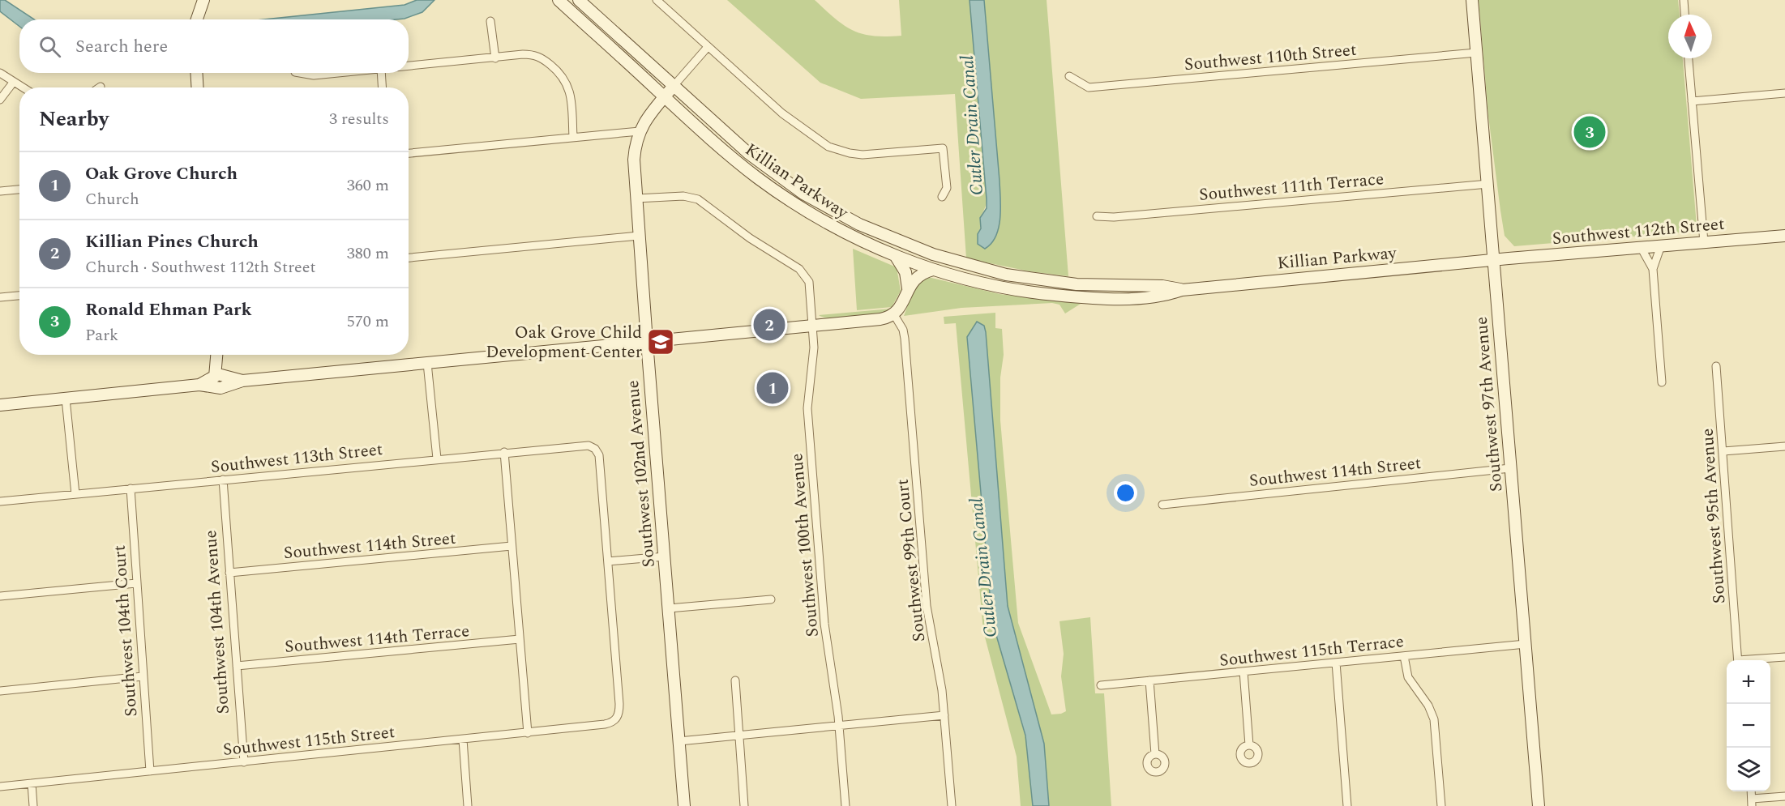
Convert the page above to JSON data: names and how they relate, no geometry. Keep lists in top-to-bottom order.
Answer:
{
  "streets": {
    "street": [
      "Southwest 110th Street",
      "Killian Parkway",
      "Southwest 111th Terrace",
      "Southwest 112th Street",
      "Southwest 97th Avenue",
      "Southwest 113th Street",
      "Southwest 114th Street",
      "Southwest 102nd Avenue",
      "Southwest 95th Avenue",
      "Southwest 100th Avenue",
      "Southwest 99th Court",
      "Southwest 104th Avenue",
      "Southwest 104th Court",
      "Southwest 114th Terrace",
      "Southwest 115th Terrace",
      "Southwest 115th Street"
    ]
  },
  "crossings": [
    ["Southwest 110th Street", "Southwest 97th Avenue"],
    ["Killian Parkway", "Southwest 112th Street"],
    ["Killian Parkway", "Southwest 97th Avenue"],
    ["Killian Parkway", "Southwest 102nd Avenue"],
    ["Southwest 111th Terrace", "Southwest 97th Avenue"],
    ["Southwest 112th Street", "Southwest 97th Avenue"],
    ["Southwest 97th Avenue", "Southwest 114th Street"],
    ["Southwest 97th Avenue", "Southwest 115th Terrace"],
    ["Southwest 113th Street", "Southwest 104th Avenue"],
    ["Southwest 113th Street", "Southwest 104th Court"],
    ["Southwest 113th Street", "Southwest 115th Street"],
    ["Southwest 114th Street", "Southwest 104th Avenue"],
    ["Southwest 102nd Avenue", "Southwest 100th Avenue"],
    ["Southwest 104th Avenue", "Southwest 114th Terrace"],
    ["Southwest 104th Avenue", "Southwest 115th Street"],
    ["Southwest 104th Court", "Southwest 115th Street"]
  ],
  "water": ["Cutler Drain Canal"],
  "places": {
    "school or university": ["Oak Grove Child Development Center"]
  },
  "north": "top",
  "page": {
    "search": "Search here",
    "heading": ["Nearby", "3 results"],
    "pins": ["3", "2", "1"],
    "list": [
      {
        "mark": "1",
        "name": "Oak Grove Church",
        "note": "Church",
        "value": "360 m"
      },
      {
        "mark": "2",
        "name": "Killian Pines Church",
        "note": "Church · Southwest 112th Street",
        "value": "380 m"
      },
      {
        "mark": "3",
        "name": "Ronald Ehman Park",
        "note": "Park",
        "value": "570 m"
      }
    ],
    "map_buttons": ["+", "−"]
  }
}
